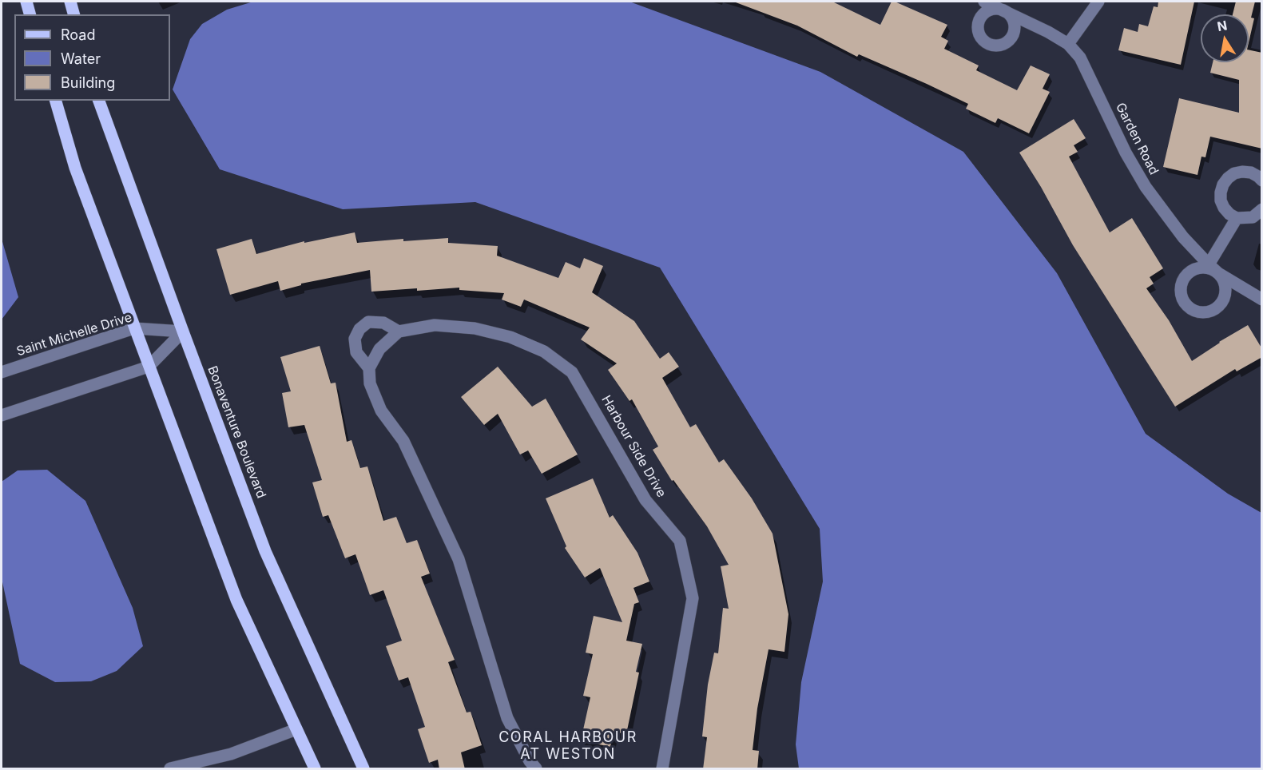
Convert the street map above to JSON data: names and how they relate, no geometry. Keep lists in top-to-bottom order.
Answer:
{
  "streets": {
    "main road": ["Bonaventure Boulevard"],
    "street": ["Garden Road", "Saint Michelle Drive", "Harbour Side Drive"]
  },
  "crossings": [
    ["Saint Michelle Drive", "Bonaventure Boulevard"]
  ],
  "districts": ["CORAL HARBOUR AT WESTON"],
  "legend": ["Road", "Water", "Building"],
  "north": "top"
}
